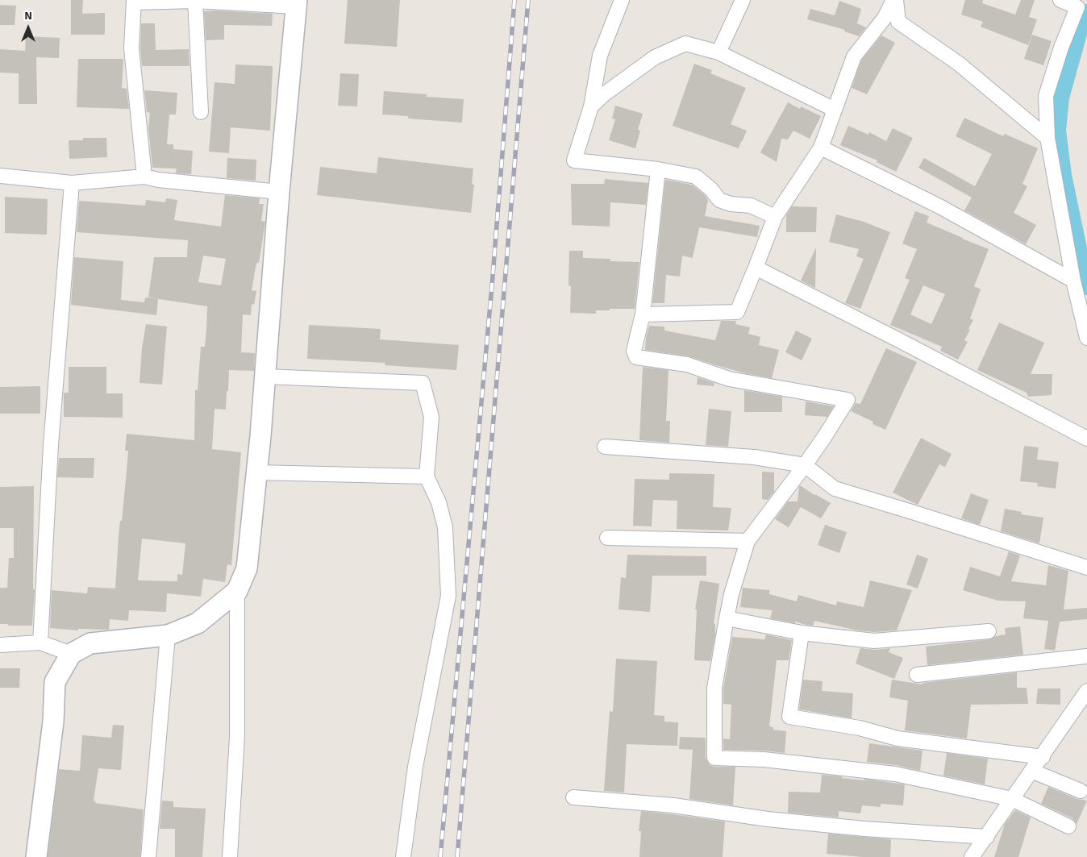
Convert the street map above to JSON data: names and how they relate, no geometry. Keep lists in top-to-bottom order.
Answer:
{
  "north": "top"
}
